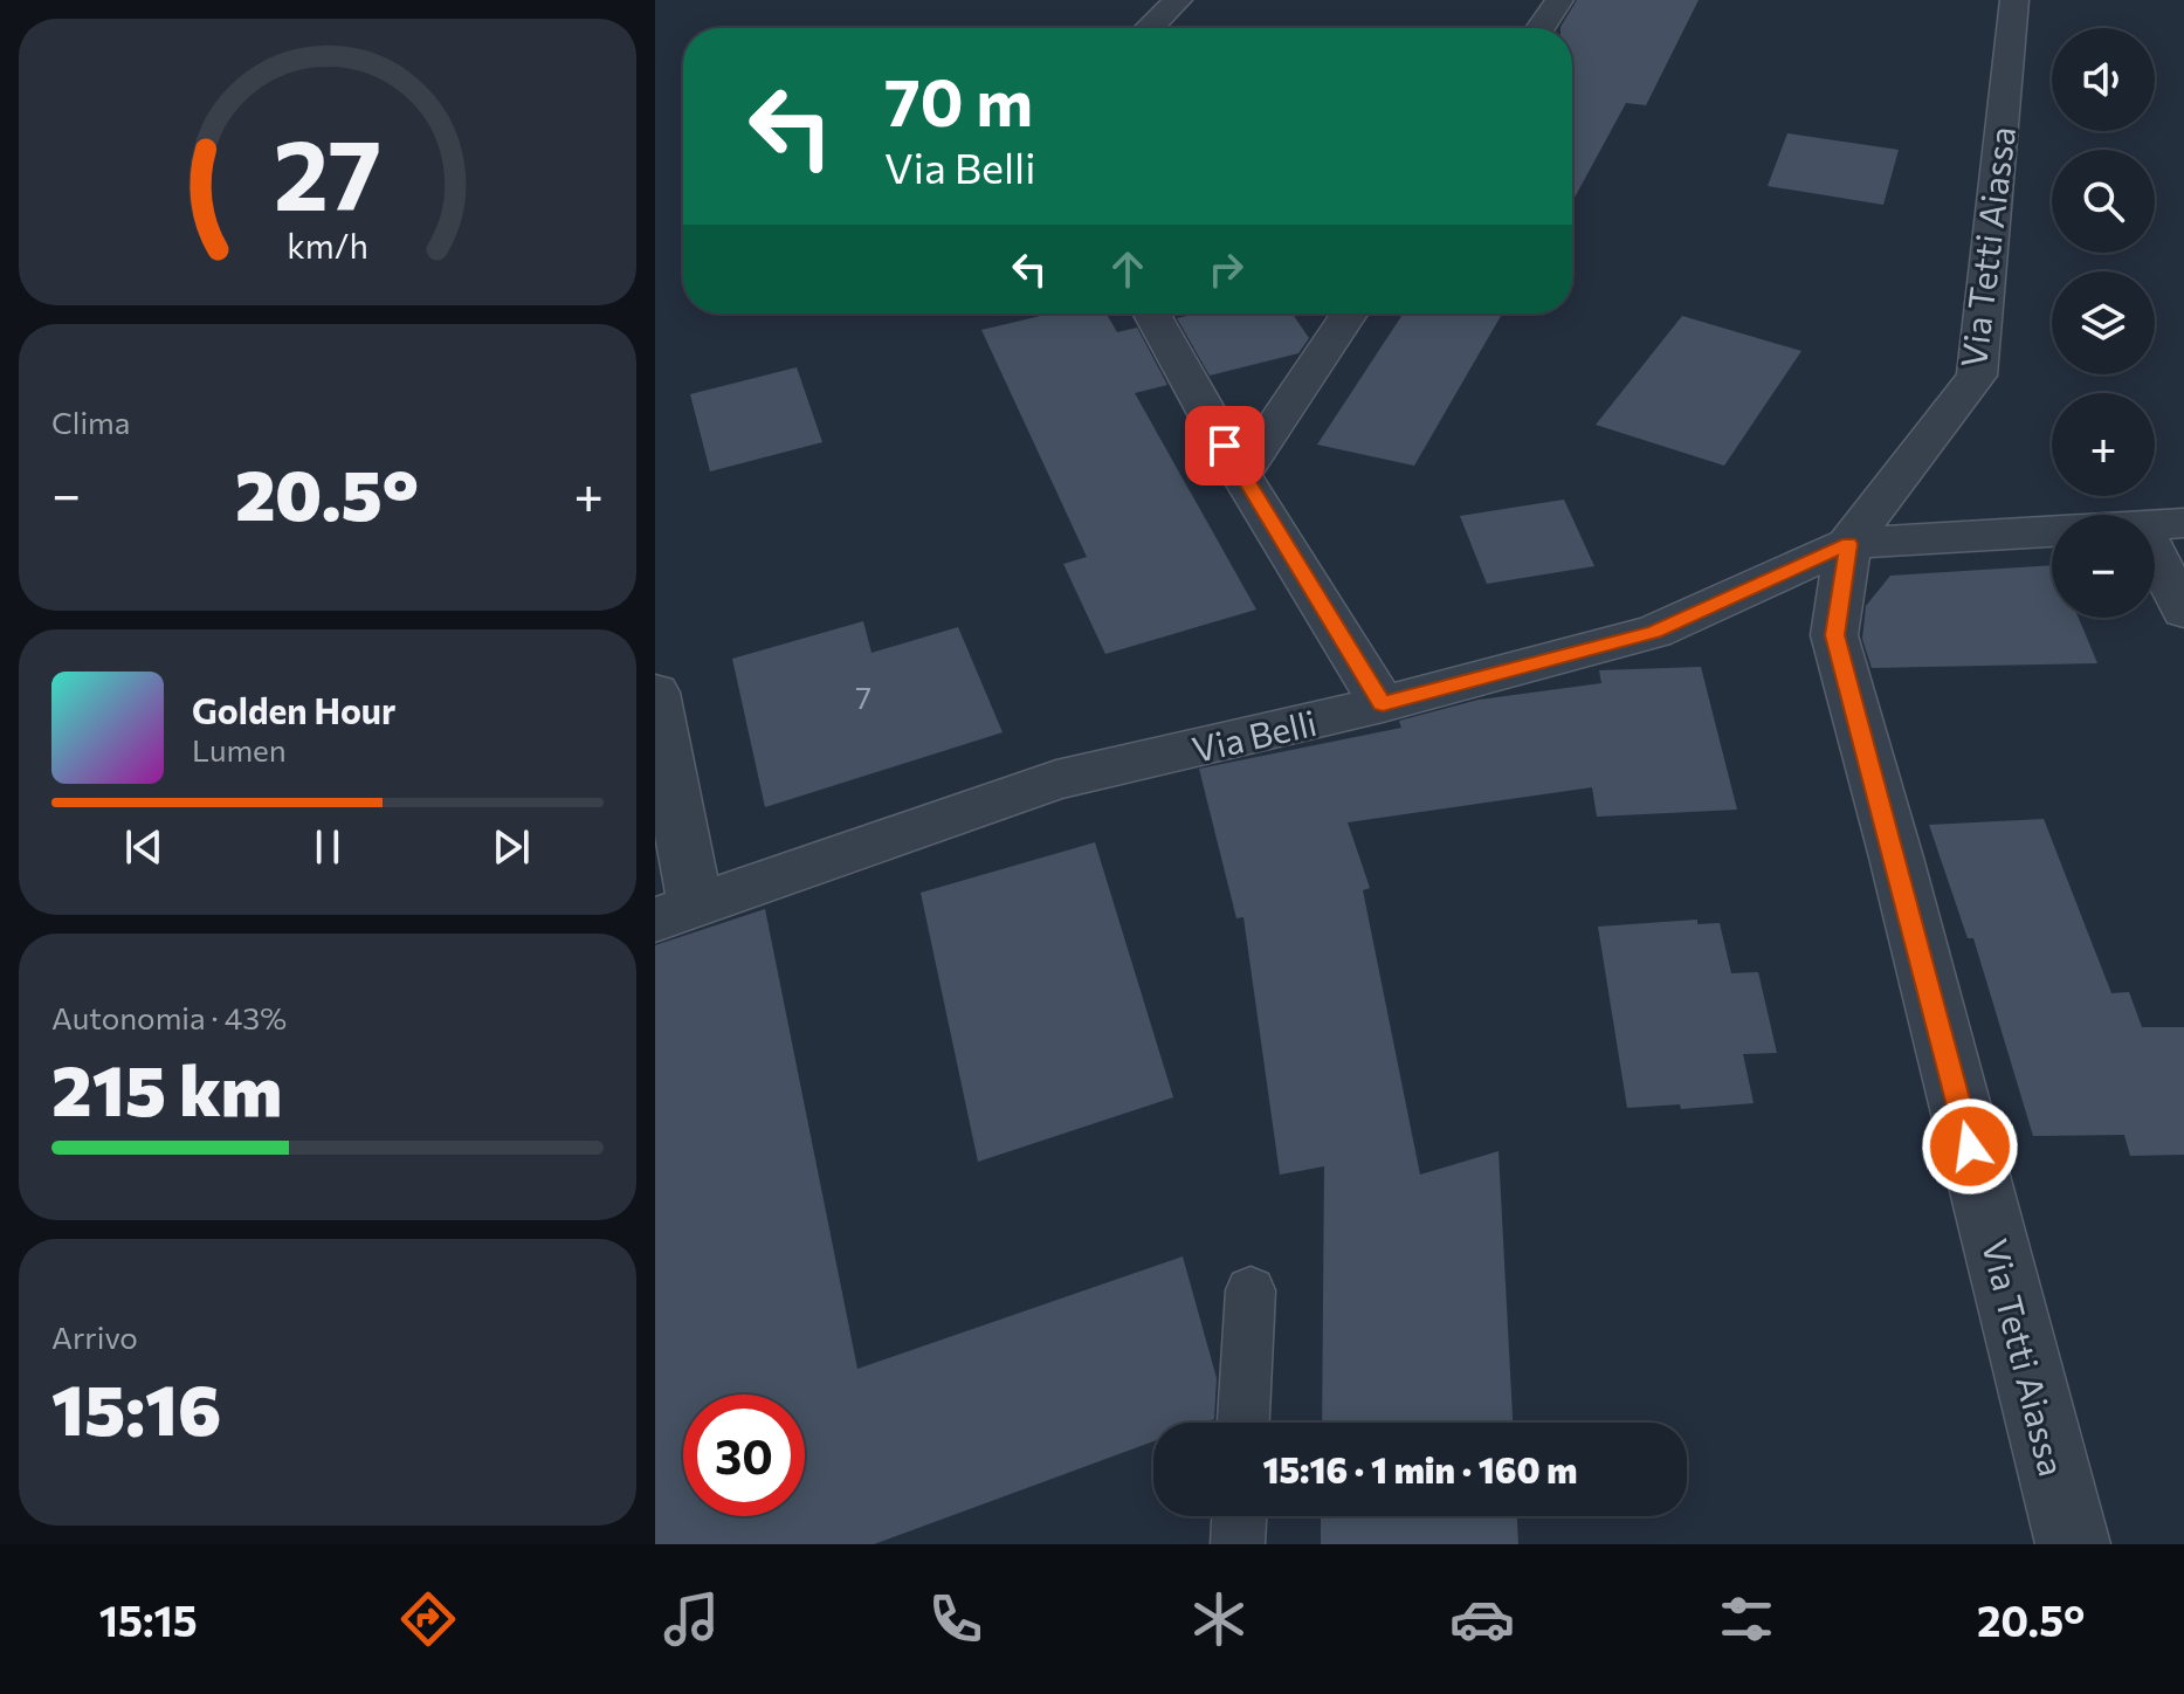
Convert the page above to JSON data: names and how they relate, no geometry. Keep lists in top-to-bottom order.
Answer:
{
  "streets": {
    "street": ["Via Tetti Aiassa", "Via Belli"]
  },
  "crossings": [
    ["Via Tetti Aiassa", "Via Belli"]
  ],
  "house_numbers": ["7"],
  "page": {
    "map_buttons": ["+", "−"],
    "turn": ["70 m", "Via Belli"],
    "tile": [
      "Clima",
      ["Autonomia · 43%", "215 km"],
      ["Arrivo", "15:16"]
    ],
    "heat": ["−", "20.5°", "+"],
    "song": ["Golden Hour", "Lumen"],
    "limit": "30",
    "trip": "15:16 · 1 min · 160 m",
    "tabs": ["15:15", "20.5°"],
    "gauge": ["27", "km/h"]
  }
}
